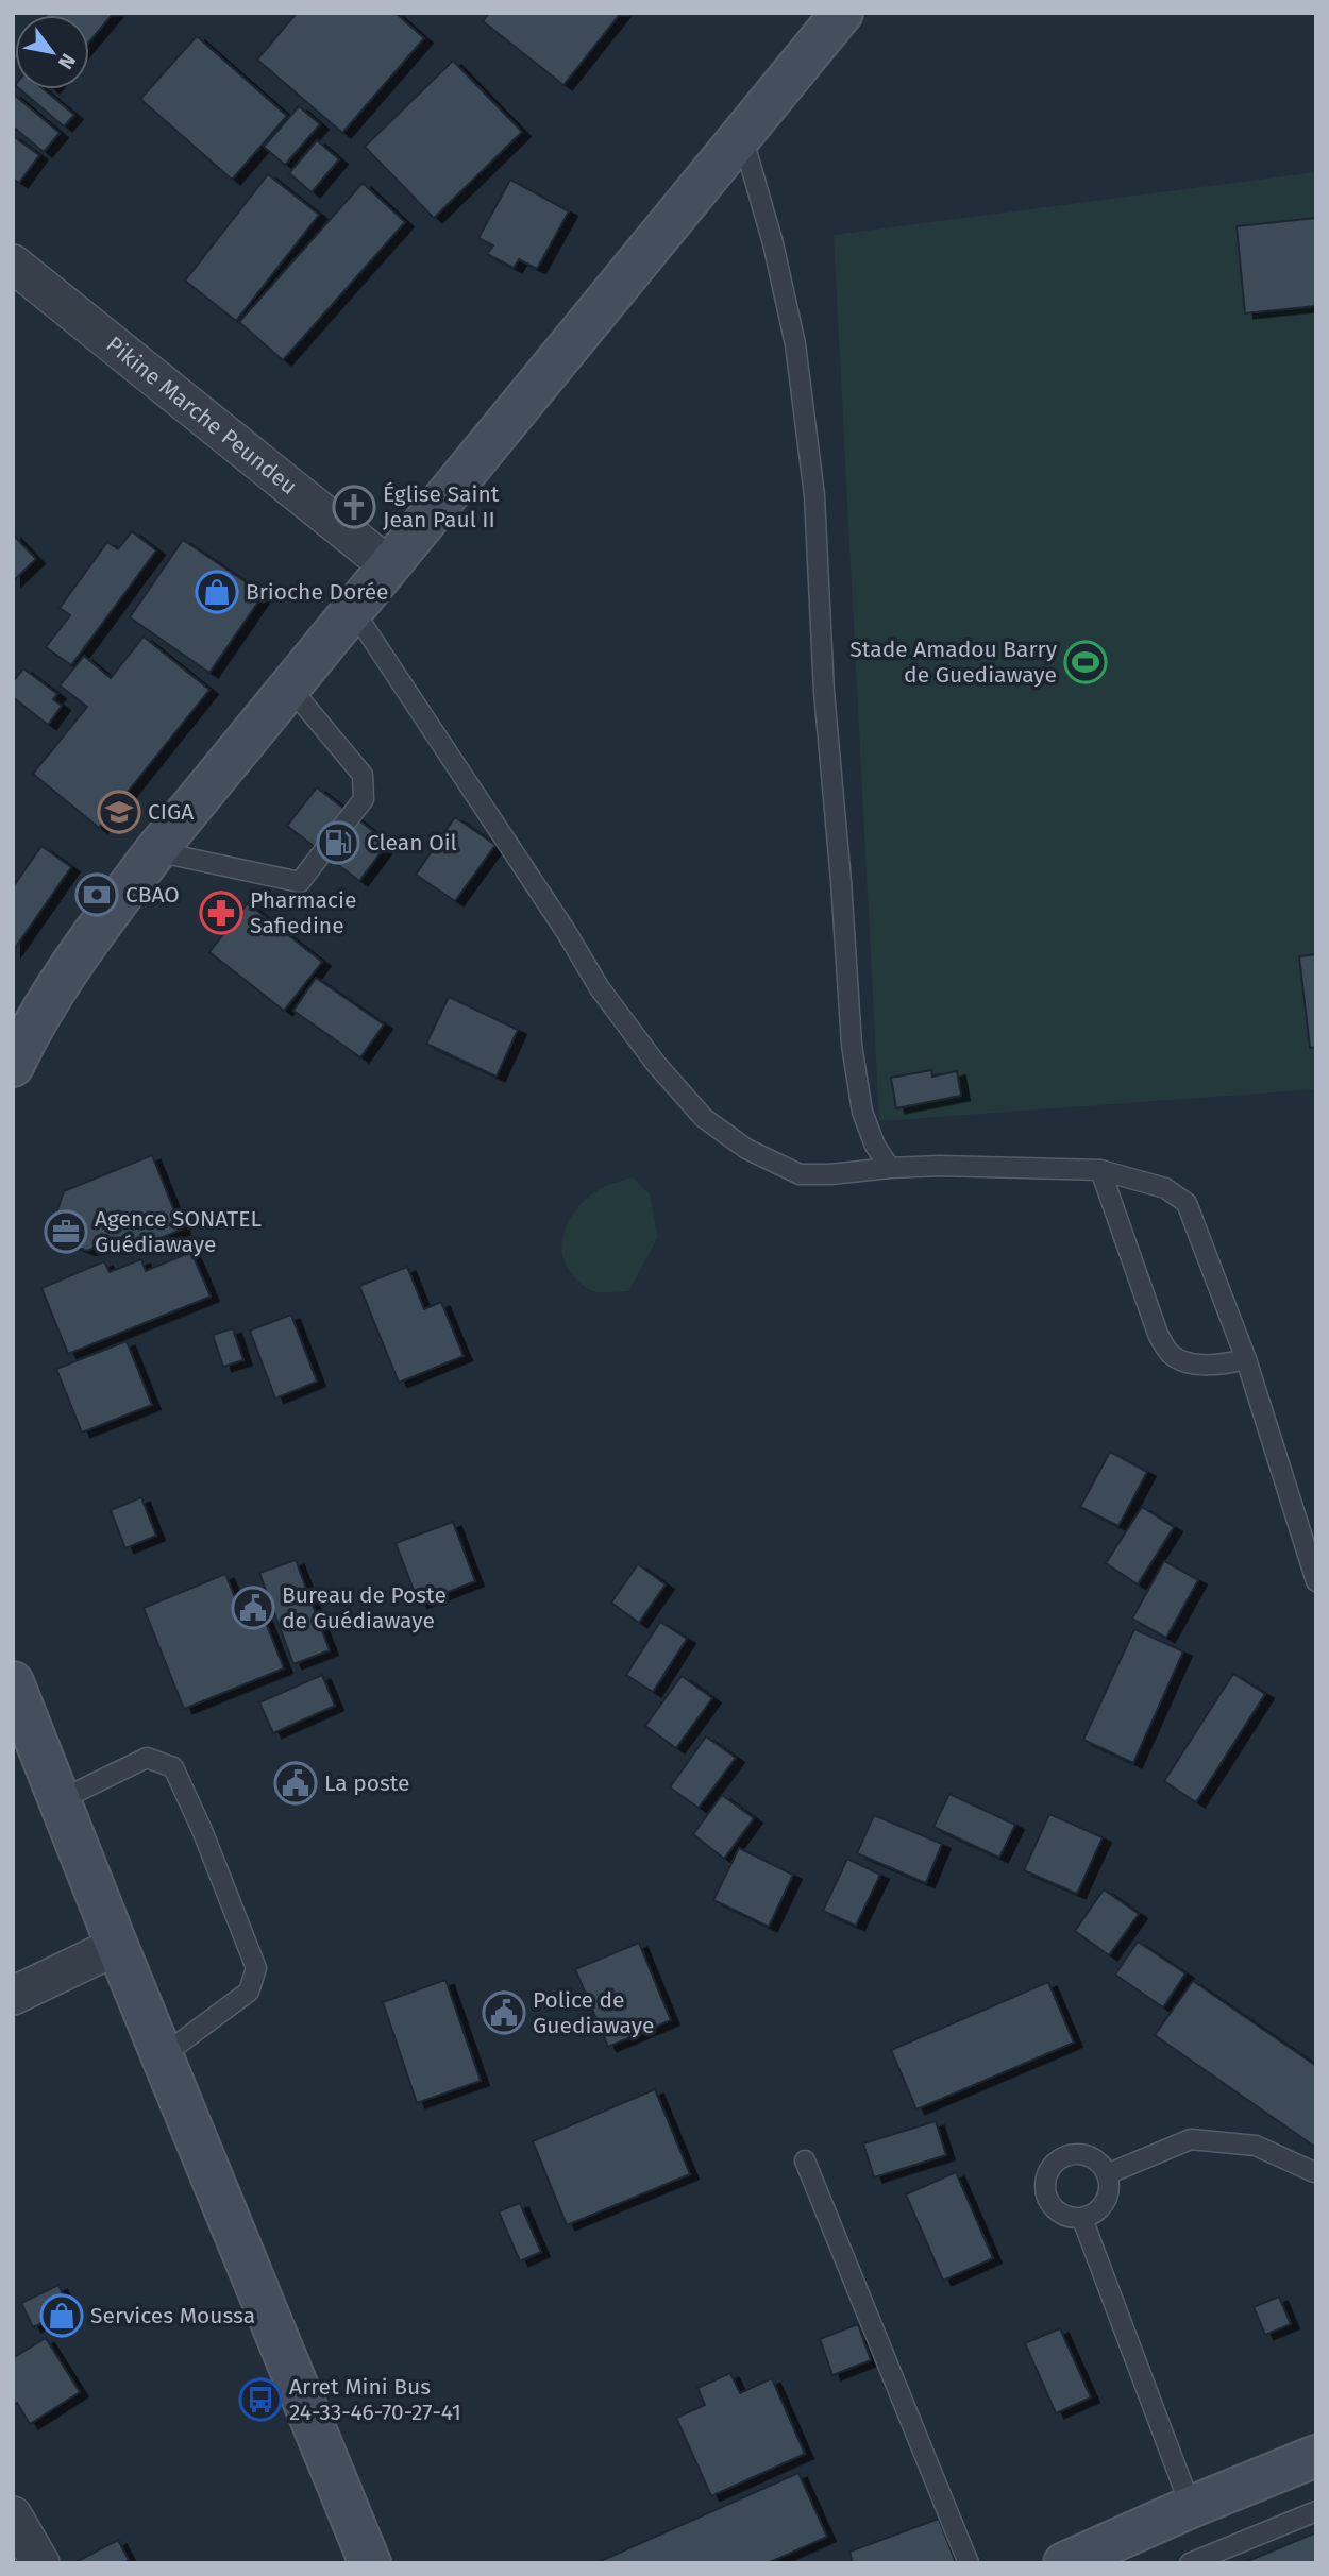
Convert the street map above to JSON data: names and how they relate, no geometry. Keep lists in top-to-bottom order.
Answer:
{
  "streets": {
    "street": ["Pikine Marche Peundeu"]
  },
  "places": {
    "church": ["Église Saint Jean Paul II"],
    "shop": ["Brioche Dorée", "Services Moussa"],
    "sports": ["Stade Amadou Barry de Guediawaye"],
    "school or university": ["CIGA"],
    "fuel station": ["Clean Oil"],
    "bank": ["CBAO"],
    "pharmacy": ["Pharmacie Safiedine"],
    "office": ["Agence SONATEL Guédiawaye"],
    "public building": ["Bureau de Poste de Guédiawaye", "La poste", "Police de Guediawaye"],
    "bus stop": ["Arret Mini Bus 24-33-46-70-27-41"]
  },
  "north": "bottom right"
}
